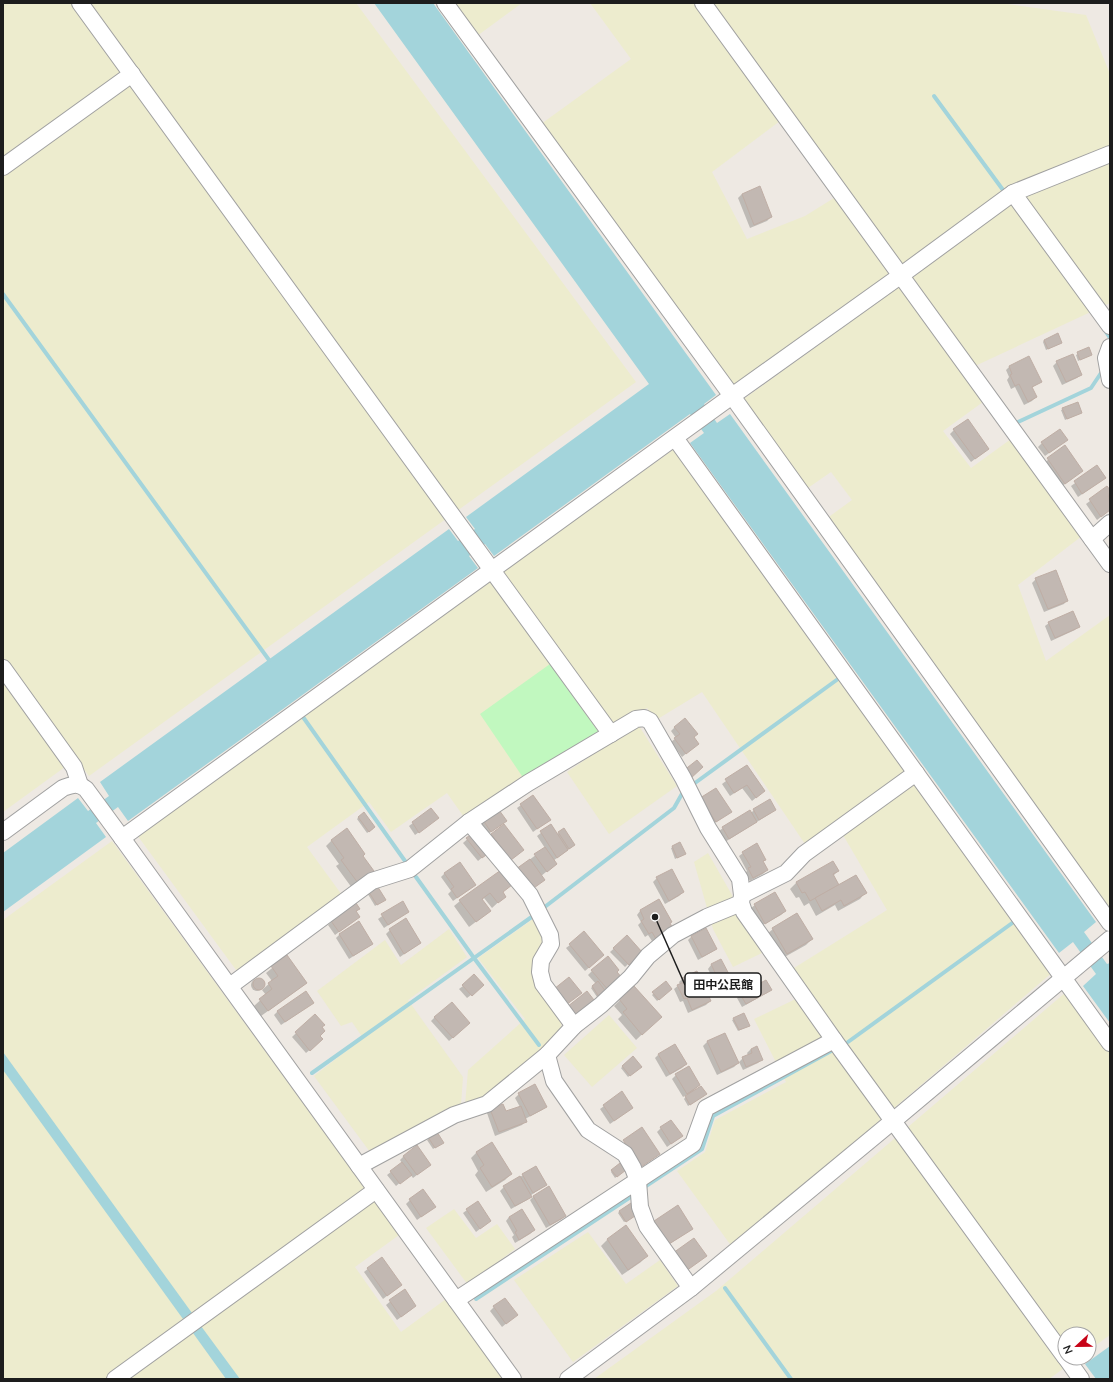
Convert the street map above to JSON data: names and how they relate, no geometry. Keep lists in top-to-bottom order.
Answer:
{
  "places": ["田中公民館"],
  "north": "left"
}
